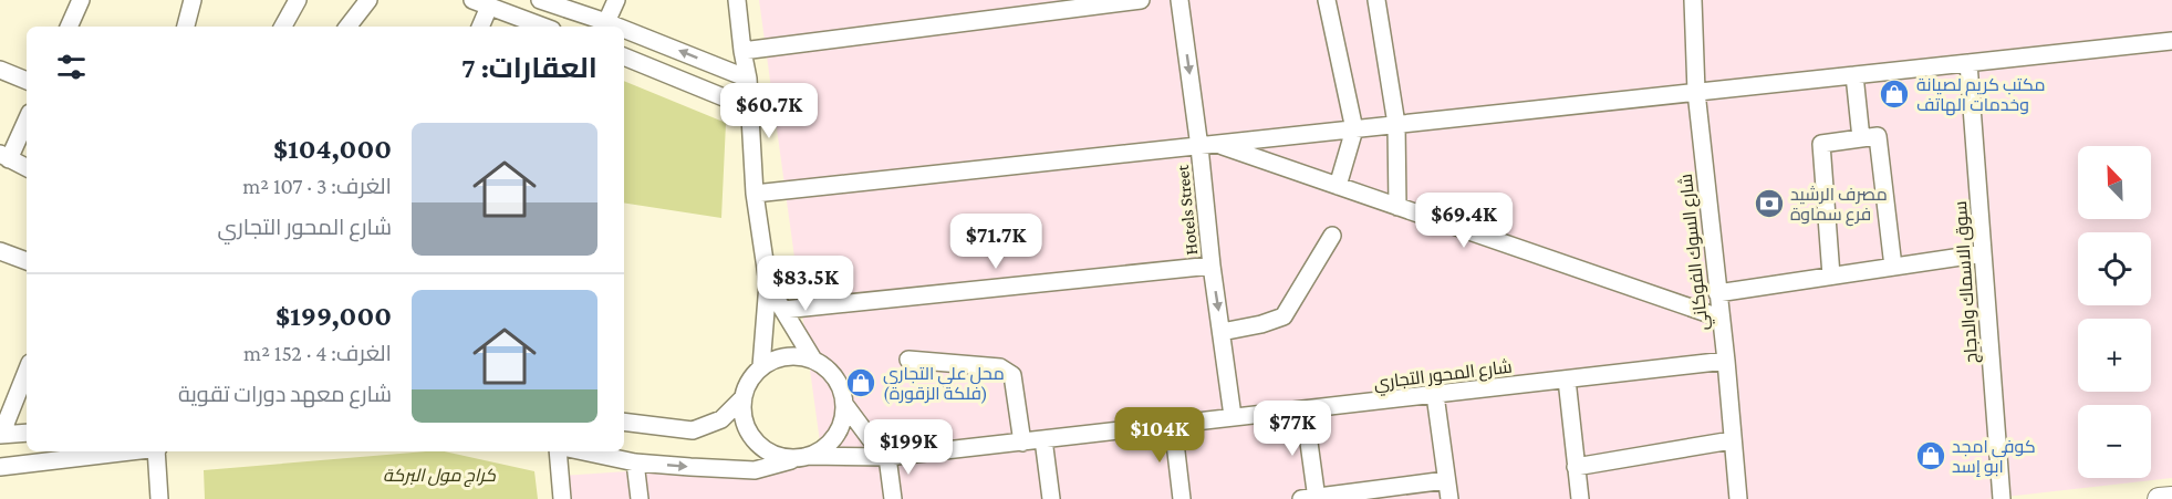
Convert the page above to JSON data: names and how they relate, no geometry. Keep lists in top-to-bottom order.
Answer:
{
  "streets": {
    "street": [
      "Hotels Street",
      "شارع السوك الفوكاني",
      "سوق الاسماك والدجاج",
      "شارع المحور التجاري"
    ]
  },
  "crossings": [
    ["Hotels Street", "شارع المحور التجاري"],
    ["شارع السوك الفوكاني", "شارع المحور التجاري"]
  ],
  "one_way": ["Hotels Street"],
  "parks": ["كراج مول البركة"],
  "places": {
    "shop": ["مكتب كريم لصيانة وخدمات الهاتف", "محل علي التجاري (فلكة الزقورة)", "كوفي امجد ابو إسد"],
    "bank": ["مصرف الرشيد فرع سماوة"]
  },
  "north": "top left",
  "page": {
    "heading": "العقارات: 7",
    "price": [
      "$60.7K",
      "$69.4K",
      "$71.7K",
      "$83.5K",
      "$77K",
      "$104K",
      "$199K"
    ],
    "list": [
      {
        "name": "$104,000",
        "note": "الغرف: 3 · 107 m² · شارع المحور التجاري"
      },
      {
        "name": "$199,000",
        "note": "الغرف: 4 · 152 m² · شارع معهد دورات تقوية"
      }
    ],
    "map_buttons": ["+", "−"]
  }
}
